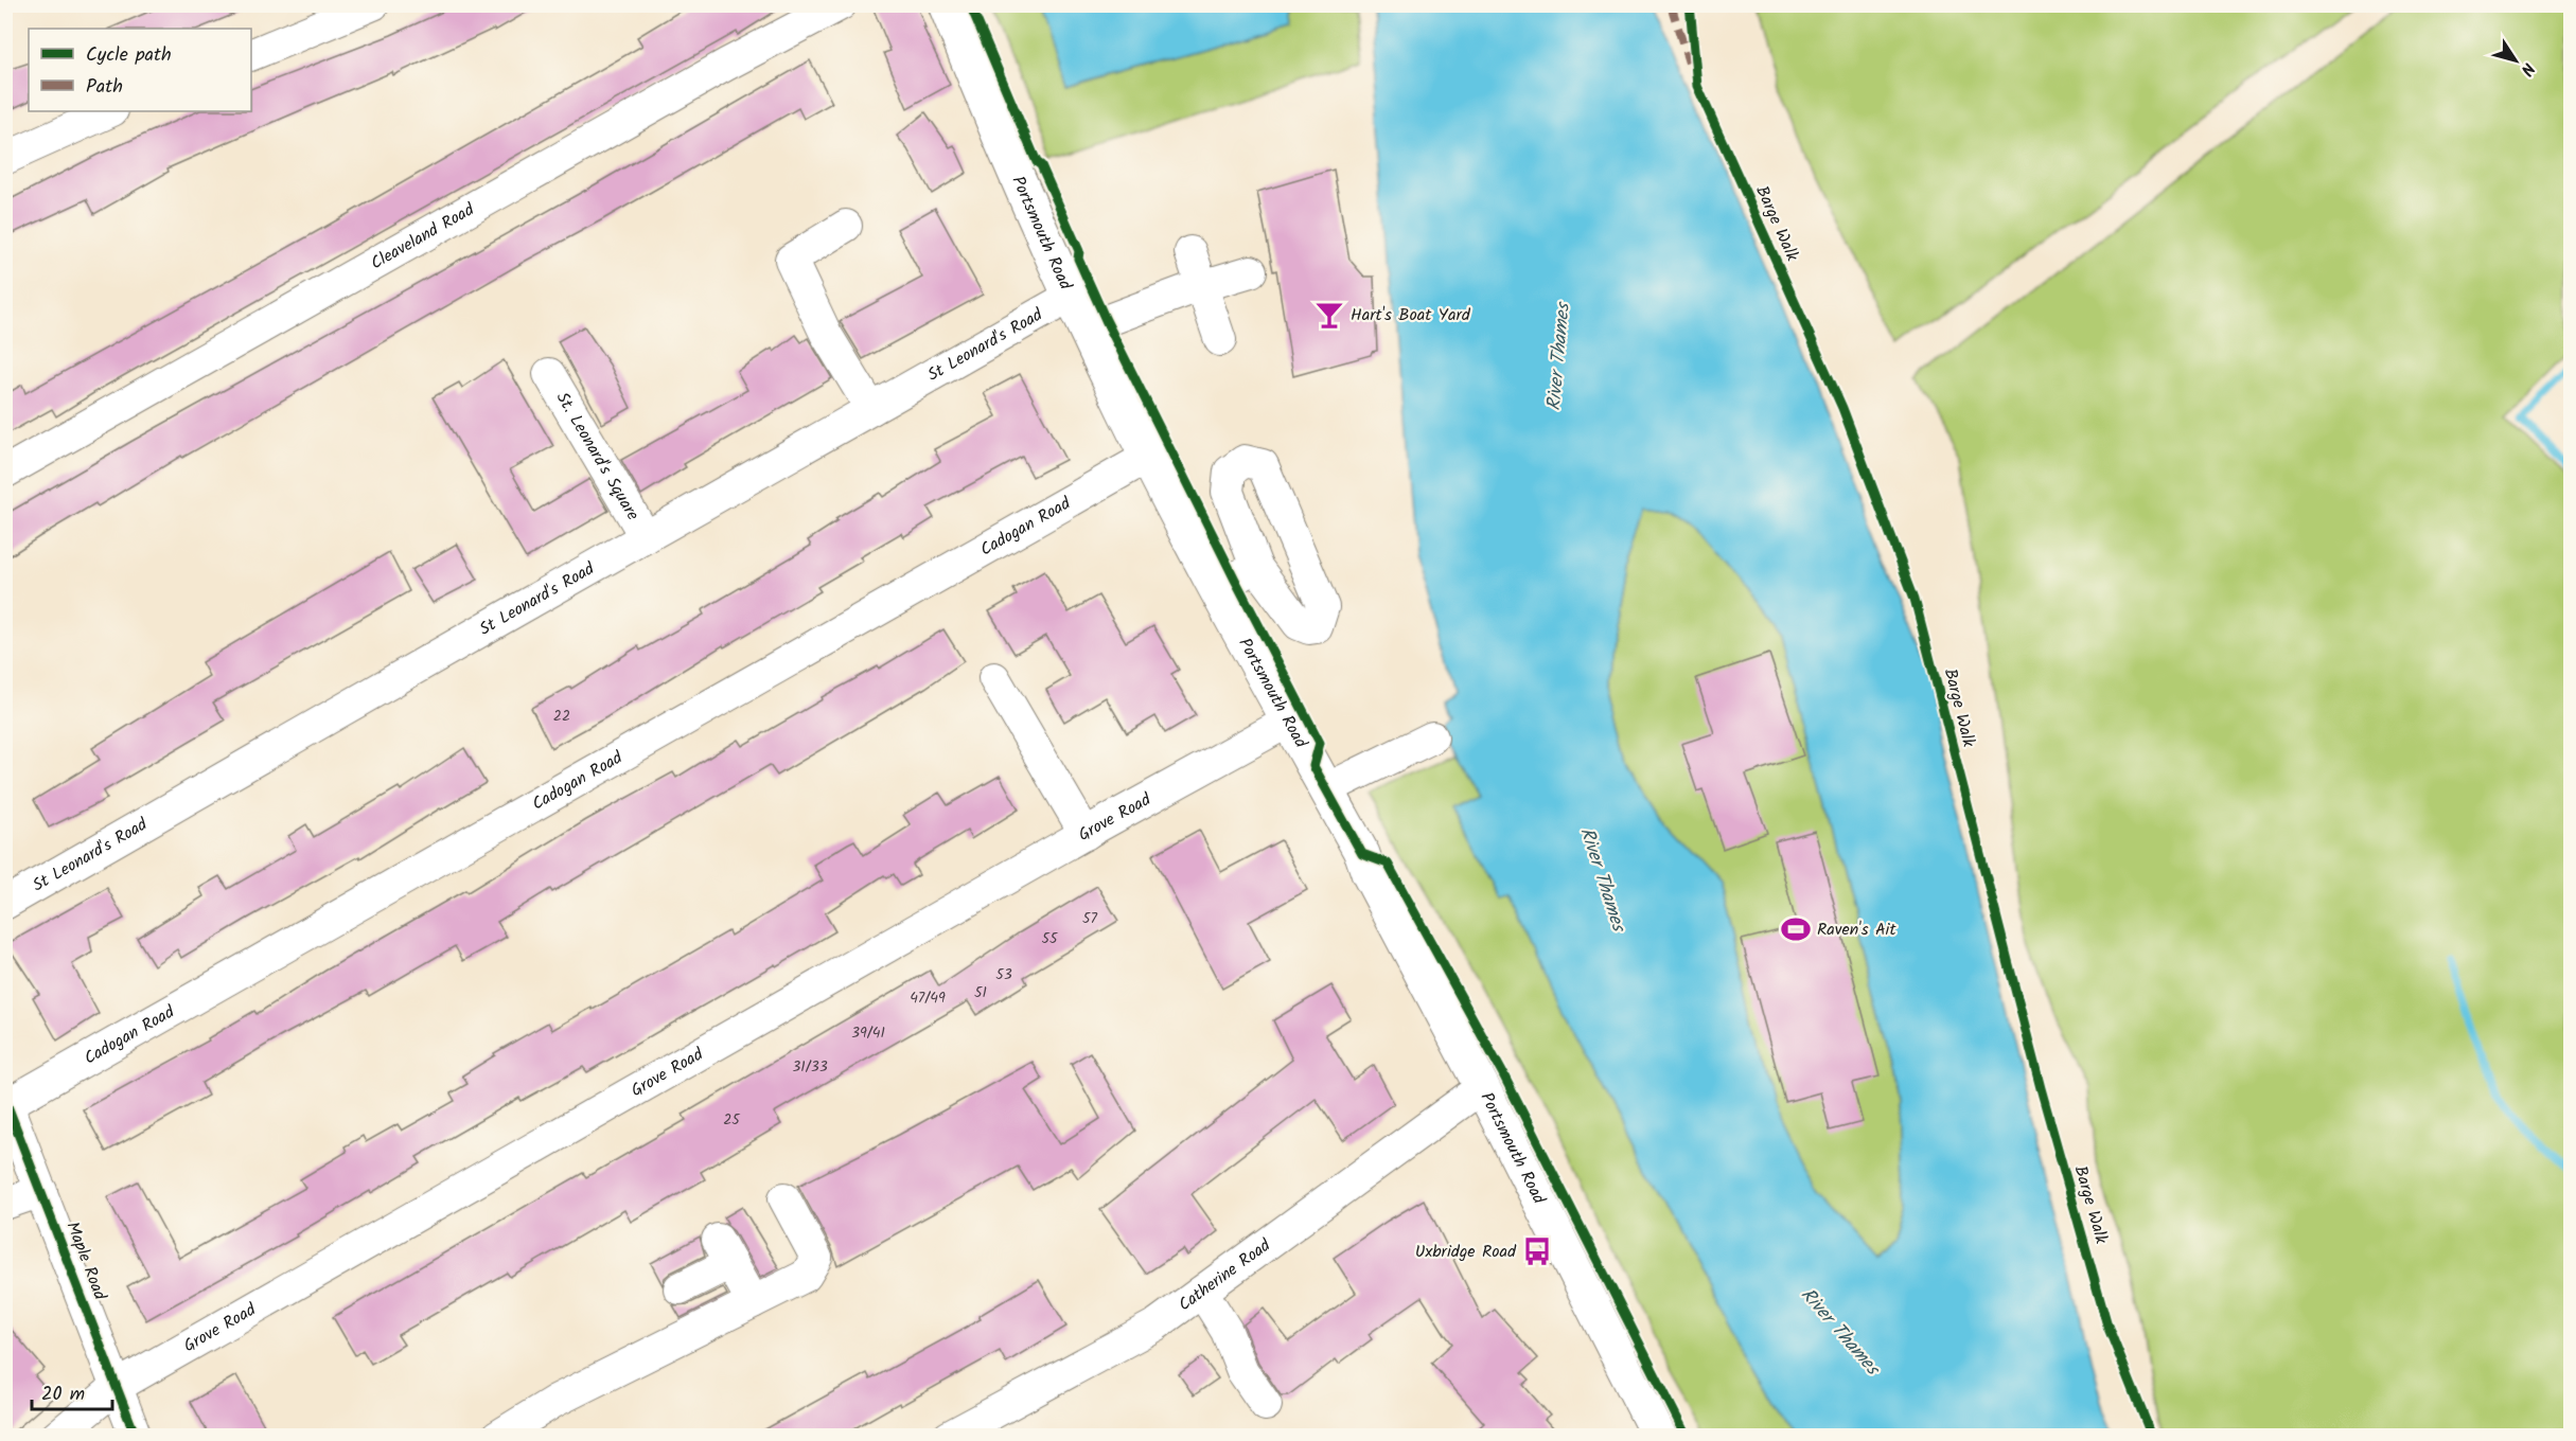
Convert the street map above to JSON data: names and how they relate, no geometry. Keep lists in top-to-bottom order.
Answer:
{
  "streets": {
    "main road": ["Portsmouth Road"],
    "street": [
      "Cleaveland Road",
      "St Leonard's Road",
      "St. Leonard's Square",
      "Cadogan Road",
      "Grove Road",
      "Maple Road",
      "Catherine Road"
    ],
    "cycle path": ["Barge Walk"]
  },
  "crossings": [
    ["Portsmouth Road", "St Leonard's Road"],
    ["Portsmouth Road", "Cadogan Road"],
    ["Portsmouth Road", "Grove Road"],
    ["Portsmouth Road", "Catherine Road"],
    ["St Leonard's Road", "St. Leonard's Square"],
    ["Cadogan Road", "Maple Road"],
    ["Grove Road", "Maple Road"]
  ],
  "water": ["River Thames"],
  "places": {
    "bar": ["Hart's Boat Yard"],
    "sports": ["Raven's Ait"],
    "bus stop": ["Uxbridge Road"]
  },
  "house_numbers": [
    "22",
    "57",
    "55",
    "53",
    "51",
    "47/49",
    "39/41",
    "31/33",
    "25"
  ],
  "legend": ["Cycle path", "Path"],
  "scale_bar": "20 m",
  "north": "bottom right"
}
